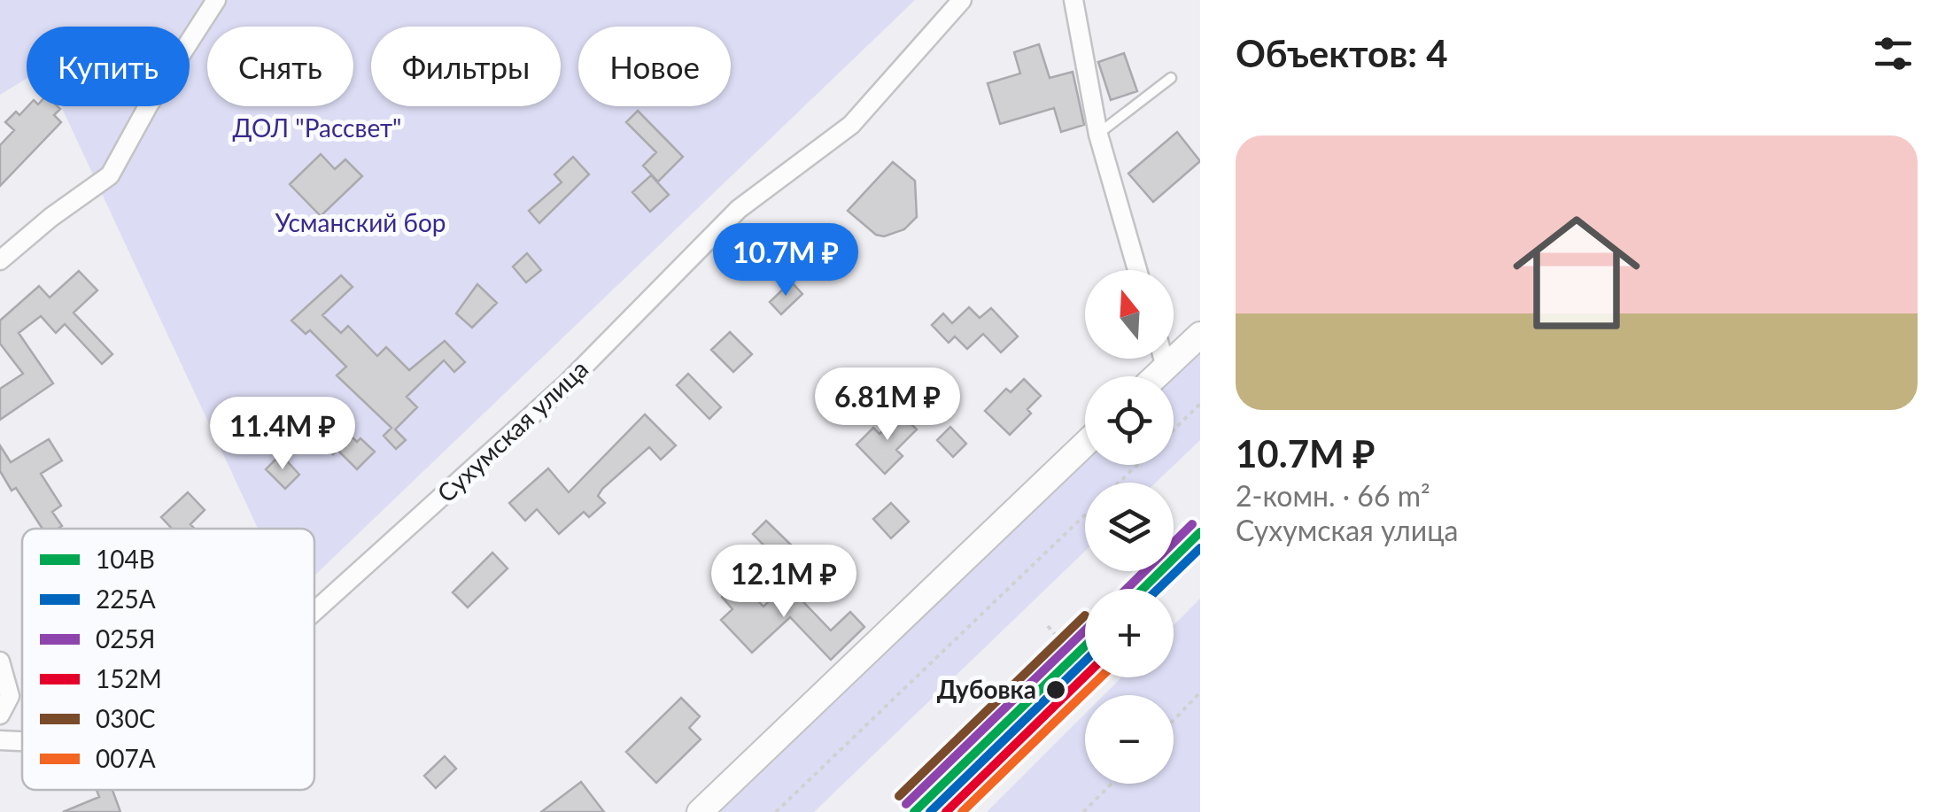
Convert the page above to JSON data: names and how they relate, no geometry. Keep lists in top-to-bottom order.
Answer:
{
  "streets": {
    "street": ["Сухумская улица"]
  },
  "parks": ["ДОЛ \"Рассвет\"", "Усманский бор"],
  "places": ["Дубовка"],
  "lines": [
    "transit line 025Я",
    "transit line 104В",
    "transit line 225А",
    "transit line 030C",
    "transit line 152М",
    "transit line 007А"
  ],
  "legend": [
    "104В",
    "225А",
    "025Я",
    "152М",
    "030C",
    "007А"
  ],
  "north": "top",
  "page": {
    "heading": "Объектов: 4",
    "chip": [
      "Купить",
      "Снять",
      "Фильтры",
      "Новое"
    ],
    "list": [
      {
        "name": "10.7M ₽",
        "note": "2-комн. · 66 m² · Сухумская улица"
      }
    ],
    "price": [
      "10.7M ₽",
      "6.81M ₽",
      "11.4M ₽",
      "12.1M ₽"
    ],
    "map_buttons": ["+", "−"]
  }
}
